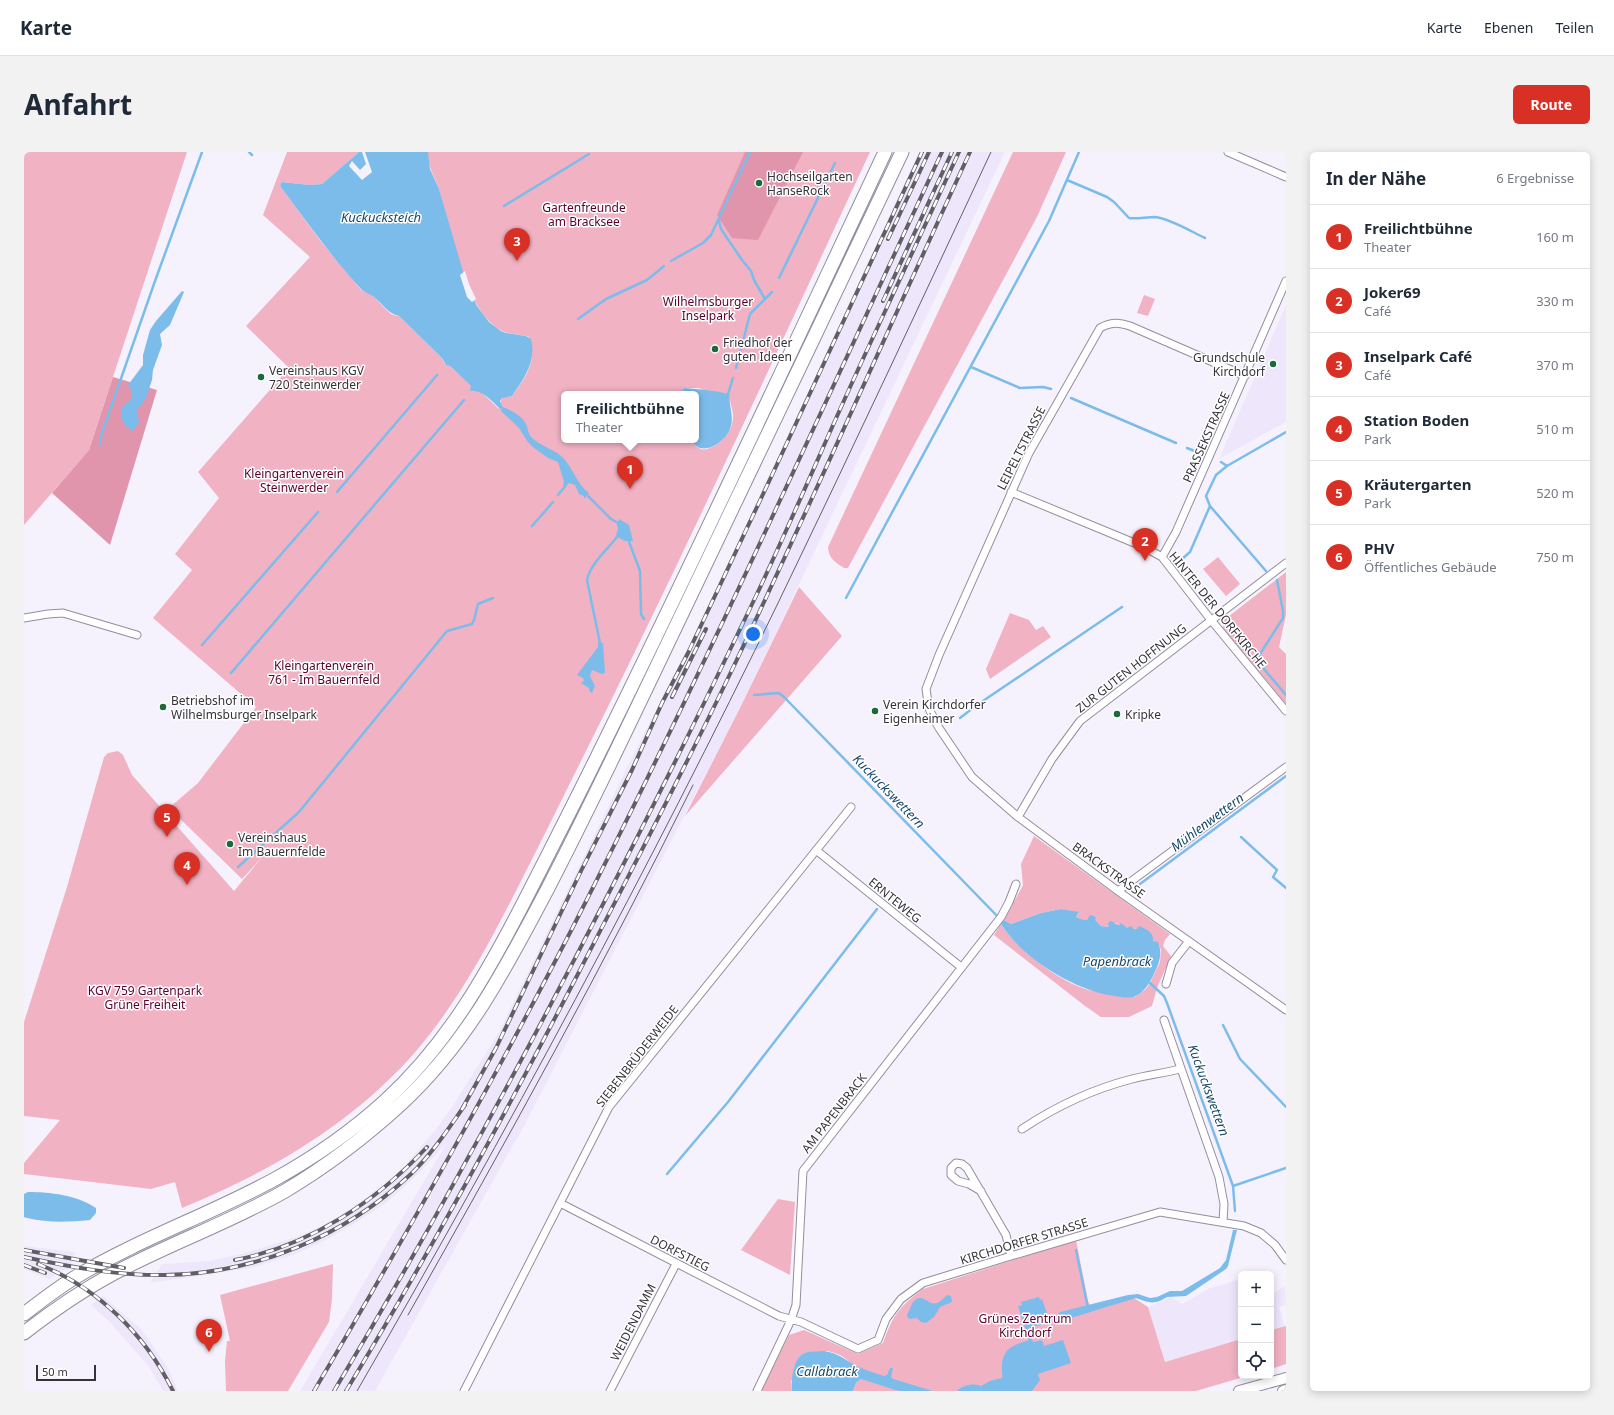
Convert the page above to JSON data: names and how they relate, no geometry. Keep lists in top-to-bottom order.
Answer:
{
  "streets": {
    "street": [
      "PRASSEKSTRASSE",
      "LEIPELTSTRASSE",
      "HINTER DER DORFKIRCHE",
      "ZUR GUTEN HOFFNUNG",
      "BRACKSTRASSE",
      "ERNTEWEG",
      "SIEBENBRÜDERWEIDE",
      "AM PAPENBRACK",
      "KIRCHDORFER STRASSE",
      "DORFSTIEG",
      "WEIDENDAMM"
    ]
  },
  "crossings": [
    ["PRASSEKSTRASSE", "LEIPELTSTRASSE"],
    ["PRASSEKSTRASSE", "HINTER DER DORFKIRCHE"],
    ["LEIPELTSTRASSE", "HINTER DER DORFKIRCHE"],
    ["LEIPELTSTRASSE", "BRACKSTRASSE"],
    ["HINTER DER DORFKIRCHE", "ZUR GUTEN HOFFNUNG"],
    ["ZUR GUTEN HOFFNUNG", "BRACKSTRASSE"],
    ["ERNTEWEG", "SIEBENBRÜDERWEIDE"],
    ["ERNTEWEG", "AM PAPENBRACK"],
    ["SIEBENBRÜDERWEIDE", "DORFSTIEG"],
    ["AM PAPENBRACK", "KIRCHDORFER STRASSE"],
    ["AM PAPENBRACK", "DORFSTIEG"],
    ["KIRCHDORFER STRASSE", "DORFSTIEG"],
    ["DORFSTIEG", "WEIDENDAMM"]
  ],
  "water": [
    "Kuckucksteich",
    "Kuckuckswettern",
    "Mühlenwettern",
    "Papenbrack",
    "Callabrack"
  ],
  "parks": [
    "Gartenfreunde am Bracksee",
    "Wilhelmsburger Inselpark",
    "Kleingartenverein Steinwerder",
    "Kleingartenverein 761 - Im Bauernfeld",
    "KGV 759 Gartenpark Grüne Freiheit",
    "Grünes Zentrum Kirchdorf"
  ],
  "places": [
    "Hochseilgarten HanseRock",
    "Friedhof der guten Ideen",
    "Grundschule Kirchdorf",
    "Vereinshaus KGV 720 Steinwerder",
    "Betriebshof im Wilhelmsburger Inselpark",
    "Verein Kirchdorfer Eigenheimer",
    "Kripke",
    "Vereinshaus Im Bauernfelde"
  ],
  "scale_bar": "50 m",
  "page": {
    "header": "Karte",
    "nav": ["Karte", "Ebenen", "Teilen"],
    "title": "Anfahrt",
    "buttons": "Route",
    "heading": ["In der Nähe", "6 Ergebnisse"],
    "list": [
      {
        "mark": "1",
        "name": "Freilichtbühne",
        "note": "Theater",
        "value": "160 m"
      },
      {
        "mark": "2",
        "name": "Joker69",
        "note": "Café",
        "value": "330 m"
      },
      {
        "mark": "3",
        "name": "Inselpark Café",
        "note": "Café",
        "value": "370 m"
      },
      {
        "mark": "4",
        "name": "Station Boden",
        "note": "Park",
        "value": "510 m"
      },
      {
        "mark": "5",
        "name": "Kräutergarten",
        "note": "Park",
        "value": "520 m"
      },
      {
        "mark": "6",
        "name": "PHV",
        "note": "Öffentliches Gebäude",
        "value": "750 m"
      }
    ],
    "pins": [
      "3",
      "1",
      "2",
      "5",
      "4",
      "6"
    ],
    "popup": ["Freilichtbühne", "Theater"],
    "map_buttons": ["+", "−"],
    "scale": "50 m"
  }
}
